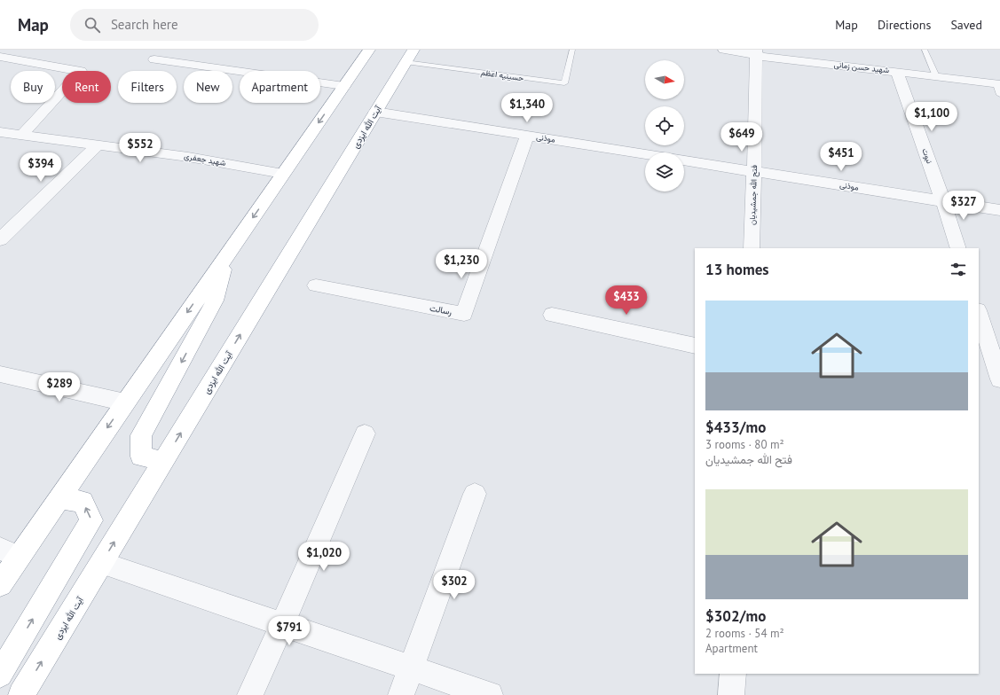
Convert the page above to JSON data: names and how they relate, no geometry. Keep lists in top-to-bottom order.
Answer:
{
  "streets": {
    "highway": ["آیت الله ایزدی"],
    "street": [
      "شهید حسن زمانی",
      "موذنی",
      "نبوت",
      "شهید جعفری",
      "فتح الله جمشیدیان",
      "رسالت"
    ],
    "lane": ["حسینیه اعظم"]
  },
  "crossings": [
    ["شهید حسن زمانی", "نبوت"],
    ["شهید حسن زمانی", "فتح الله جمشیدیان"],
    ["حسینیه اعظم", "آیت الله ایزدی"],
    ["آیت الله ایزدی", "موذنی"],
    ["موذنی", "نبوت"],
    ["موذنی", "فتح الله جمشیدیان"],
    ["موذنی", "رسالت"]
  ],
  "north": "right",
  "page": {
    "header": "Map",
    "search": "Search here",
    "nav": ["Map", "Directions", "Saved"],
    "chip": [
      "Buy",
      "Rent",
      "Filters",
      "New",
      "Apartment"
    ],
    "price": [
      "$1,340",
      "$1,100",
      "$649",
      "$552",
      "$451",
      "$394",
      "$327",
      "$1,230",
      "$433",
      "$289",
      "$1,020",
      "$302",
      "$791"
    ],
    "heading": "13 homes",
    "list": [
      {
        "name": "$433/mo",
        "note": "3 rooms · 80 m² · فتح الله جمشیدیان"
      },
      {
        "name": "$302/mo",
        "note": "2 rooms · 54 m² · Apartment"
      }
    ]
  }
}
